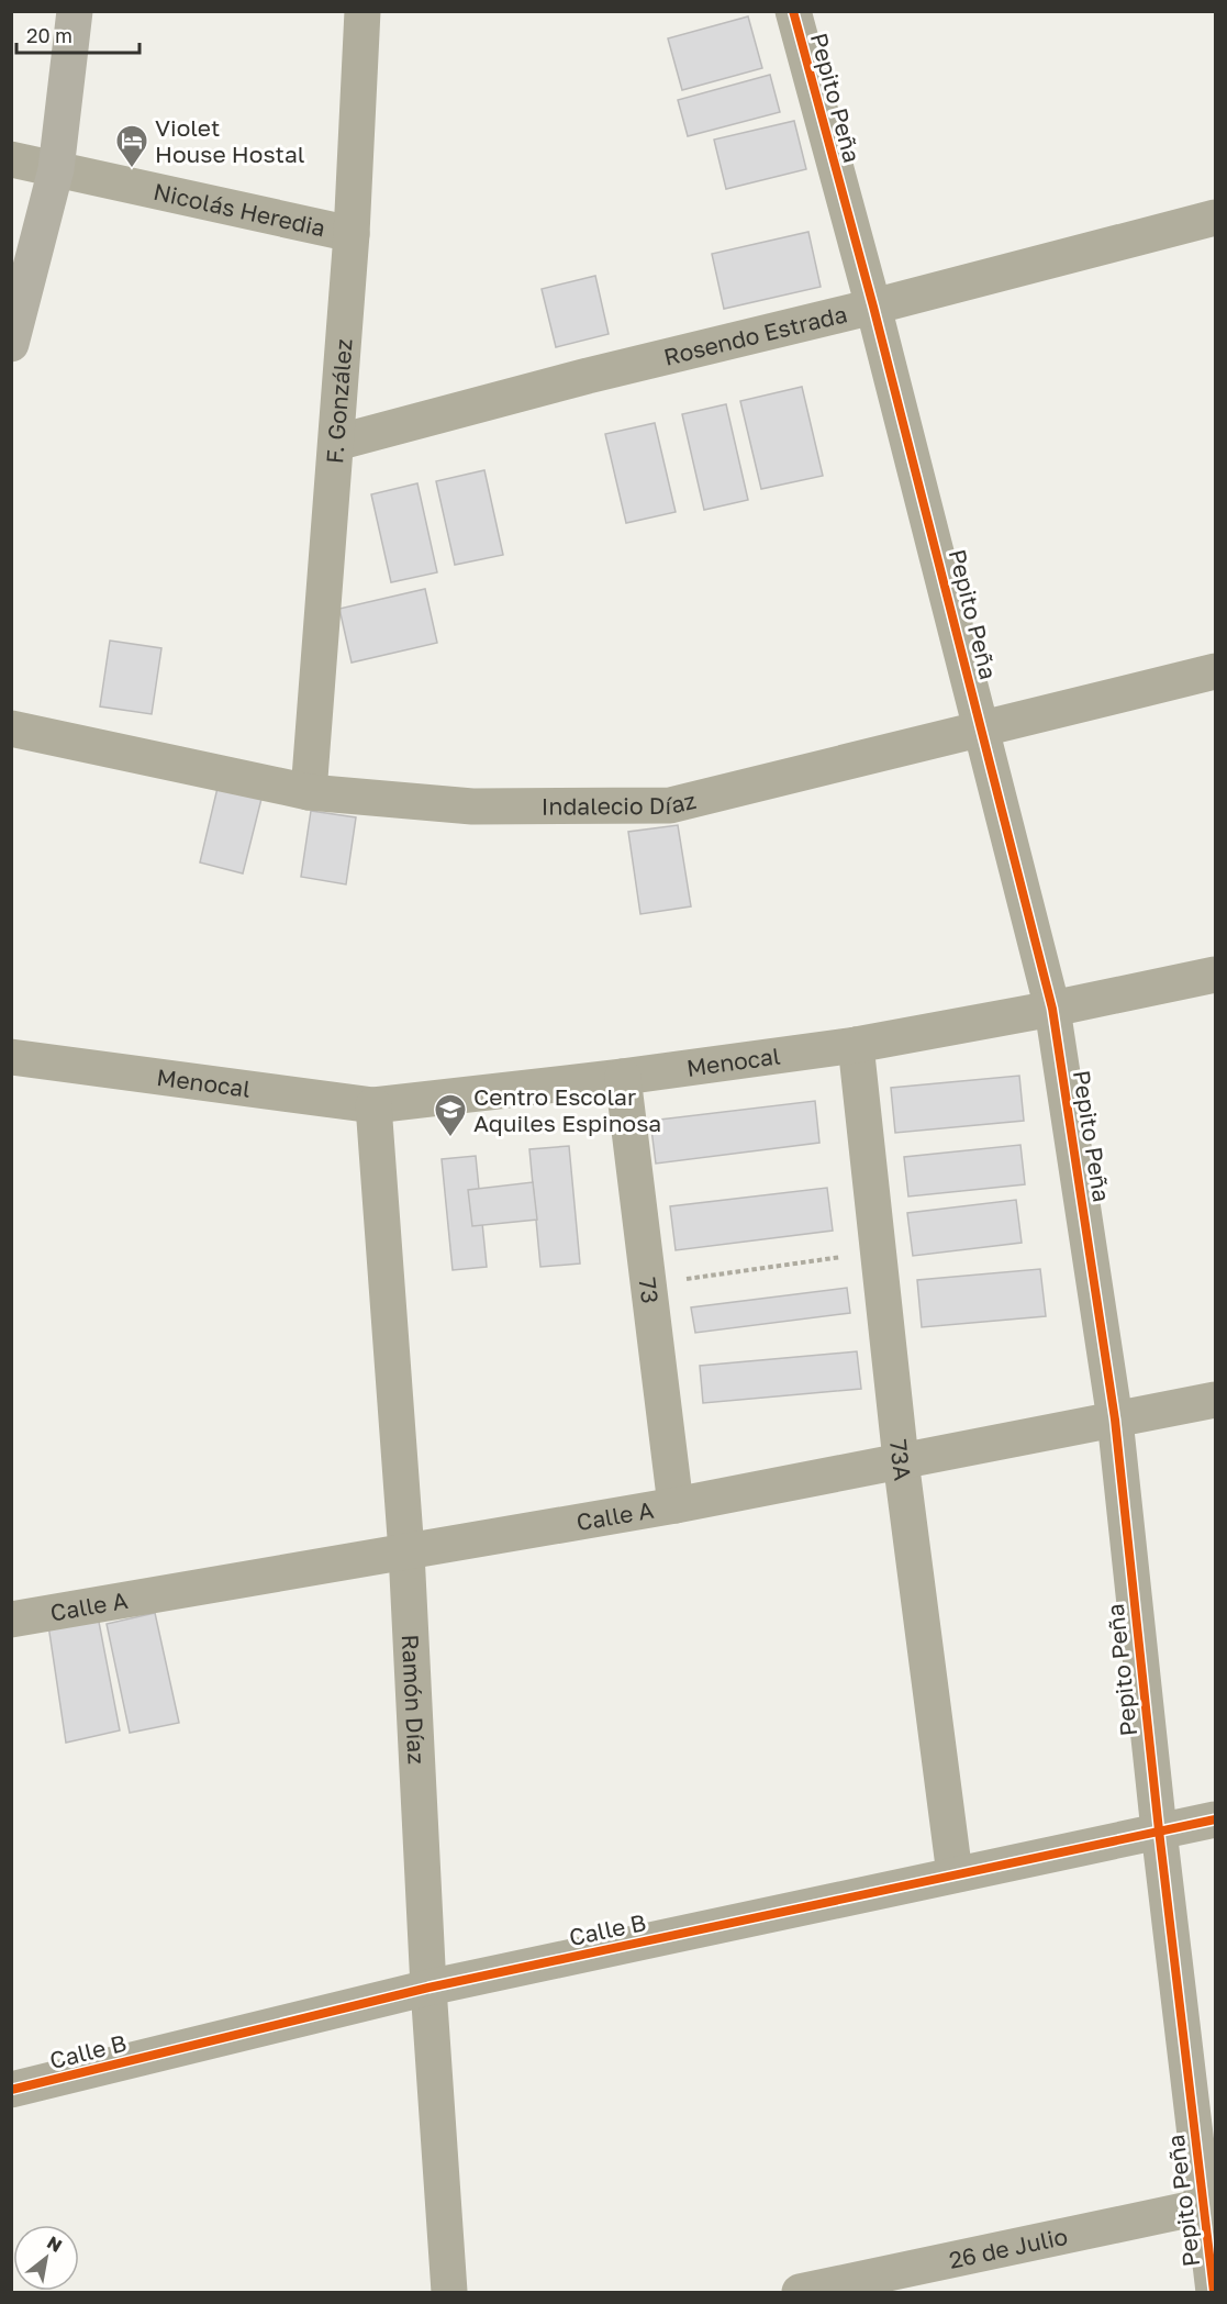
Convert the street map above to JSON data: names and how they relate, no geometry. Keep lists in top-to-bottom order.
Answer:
{
  "streets": {
    "street": [
      "Pepito Peña",
      "Nicolás Heredia",
      "Rosendo Estrada",
      "F. González",
      "Indalecio Díaz",
      "Menocal",
      "73",
      "73A",
      "Calle A",
      "Ramón Díaz",
      "Calle B",
      "26 de Julio"
    ]
  },
  "crossings": [
    ["Pepito Peña", "Rosendo Estrada"],
    ["Pepito Peña", "Indalecio Díaz"],
    ["Pepito Peña", "Menocal"],
    ["Pepito Peña", "Calle A"],
    ["Pepito Peña", "Calle B"],
    ["Pepito Peña", "26 de Julio"],
    ["Nicolás Heredia", "F. González"],
    ["Rosendo Estrada", "F. González"],
    ["F. González", "Indalecio Díaz"],
    ["Menocal", "73"],
    ["Menocal", "73A"],
    ["Menocal", "Ramón Díaz"],
    ["73", "Calle A"],
    ["73A", "Calle A"],
    ["73A", "Calle B"],
    ["Calle A", "Ramón Díaz"],
    ["Ramón Díaz", "Calle B"]
  ],
  "places": {
    "hotel": ["Violet House Hostal"],
    "school or university": ["Centro Escolar Aquiles Espinosa"]
  },
  "scale_bar": "20 m",
  "north": "top right"
}
